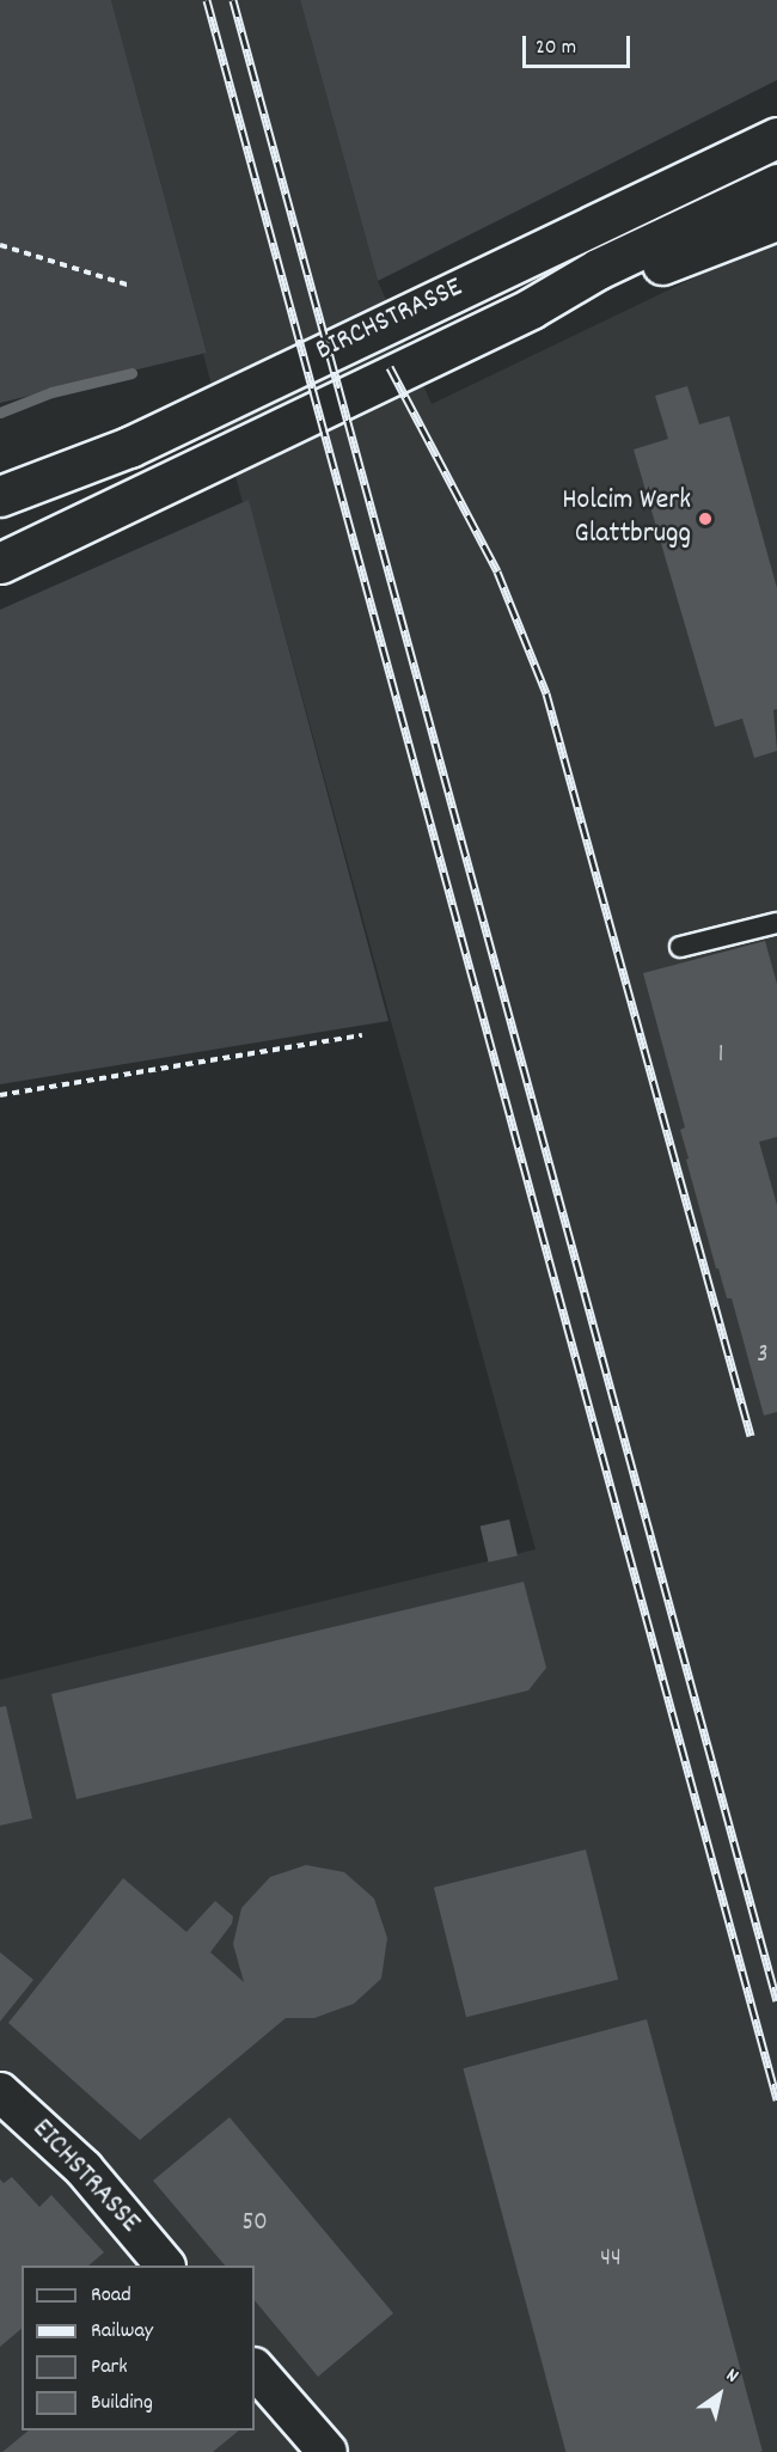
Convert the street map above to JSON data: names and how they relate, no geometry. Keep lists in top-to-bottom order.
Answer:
{
  "streets": {
    "main road": ["BIRCHSTRASSE"],
    "street": ["EICHSTRASSE"]
  },
  "places": ["Holcim Werk Glattbrugg"],
  "house_numbers": [
    "1",
    "3",
    "50",
    "44"
  ],
  "legend": [
    "Road",
    "Railway",
    "Park",
    "Building"
  ],
  "scale_bar": "20 m",
  "north": "top right"
}
